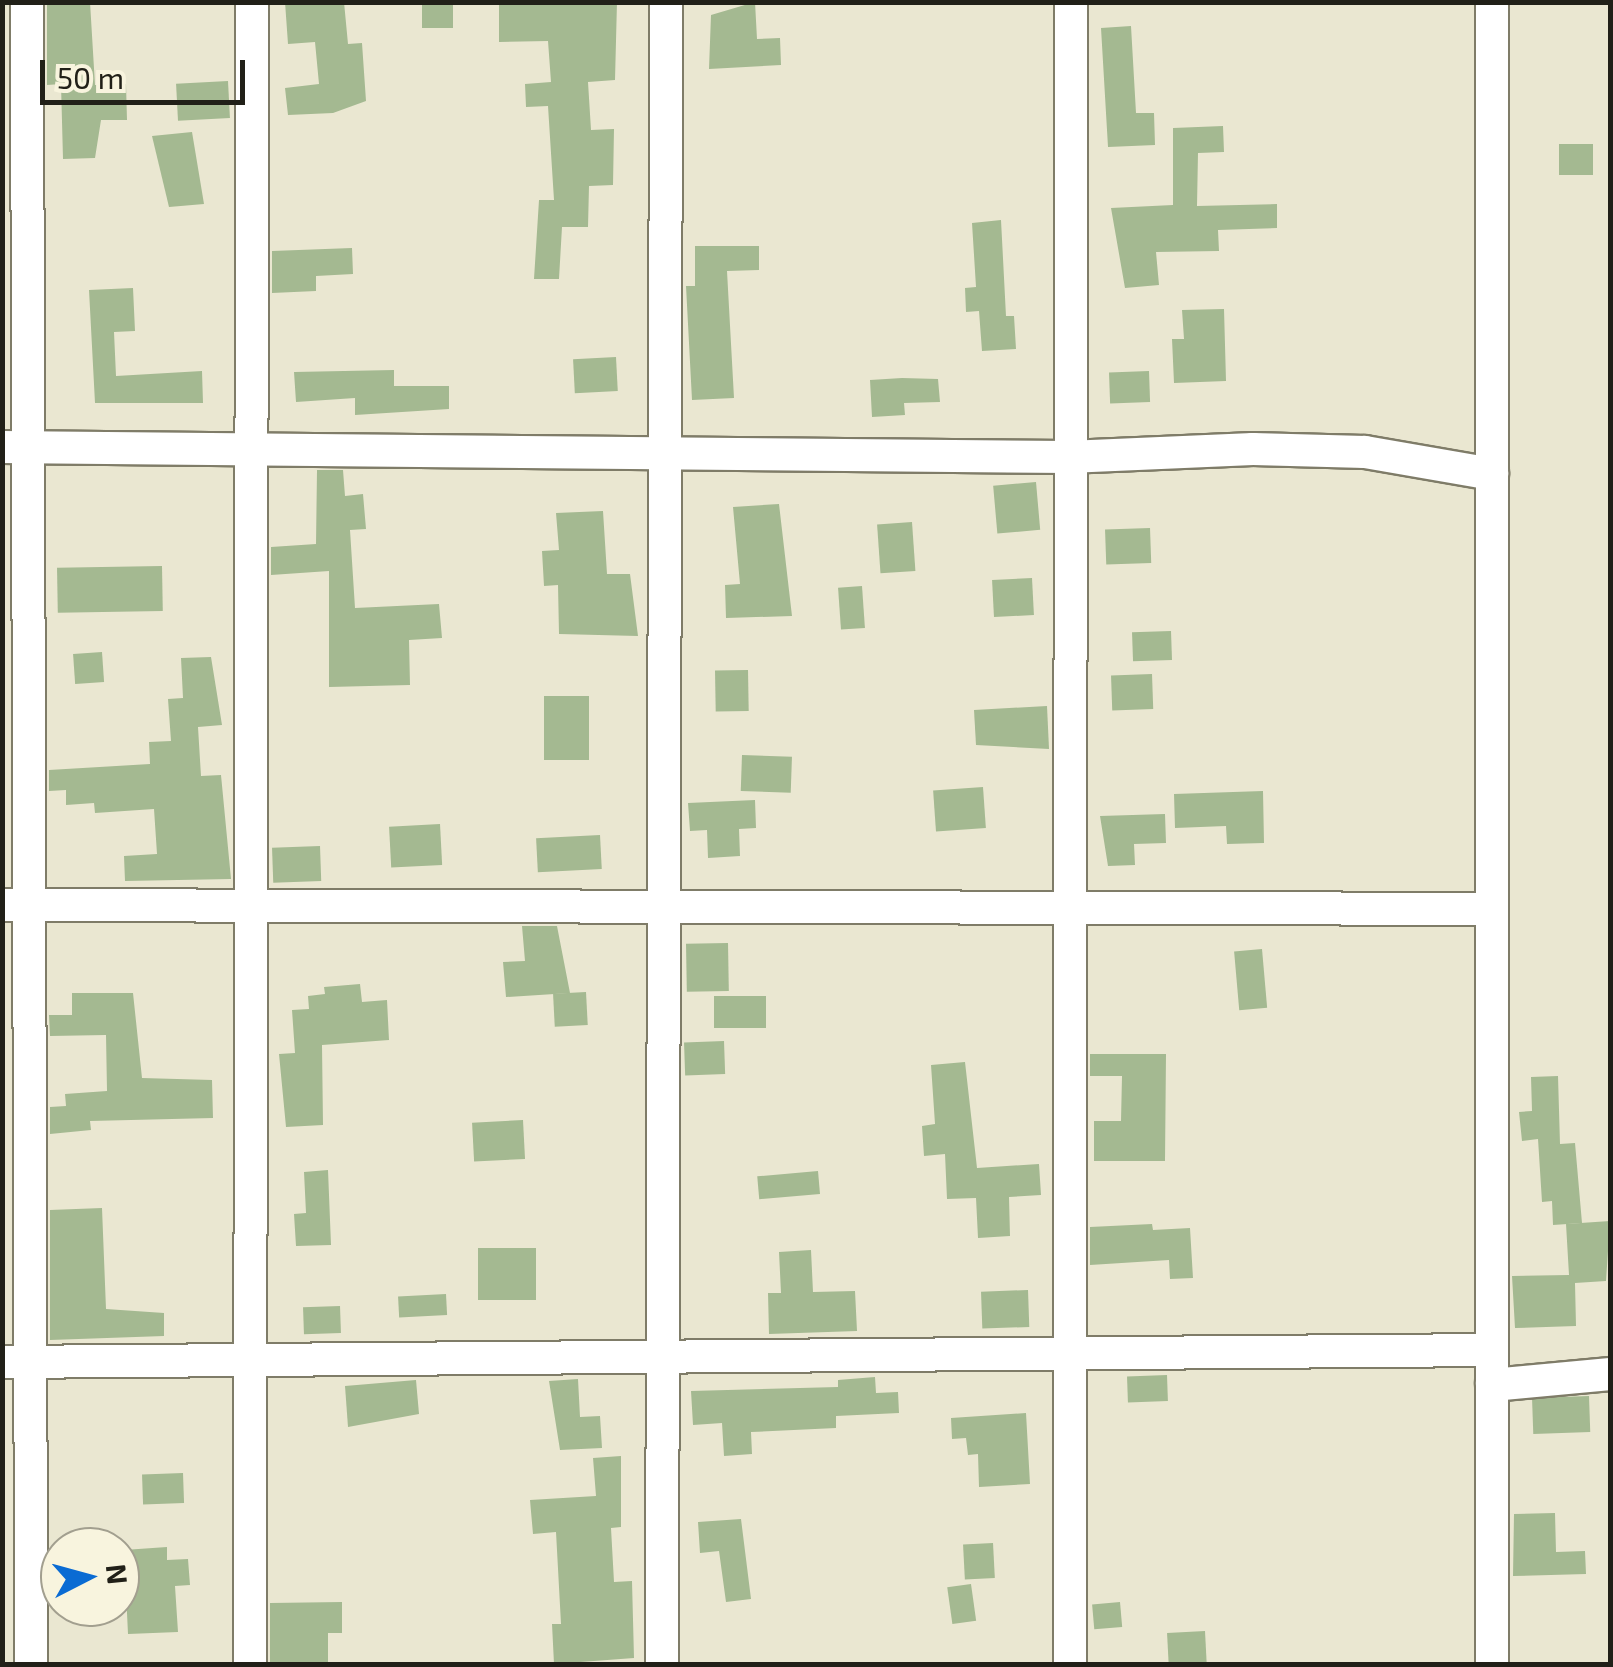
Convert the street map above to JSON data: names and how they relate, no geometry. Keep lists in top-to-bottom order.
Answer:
{
  "scale_bar": "50 m",
  "north": "right"
}
